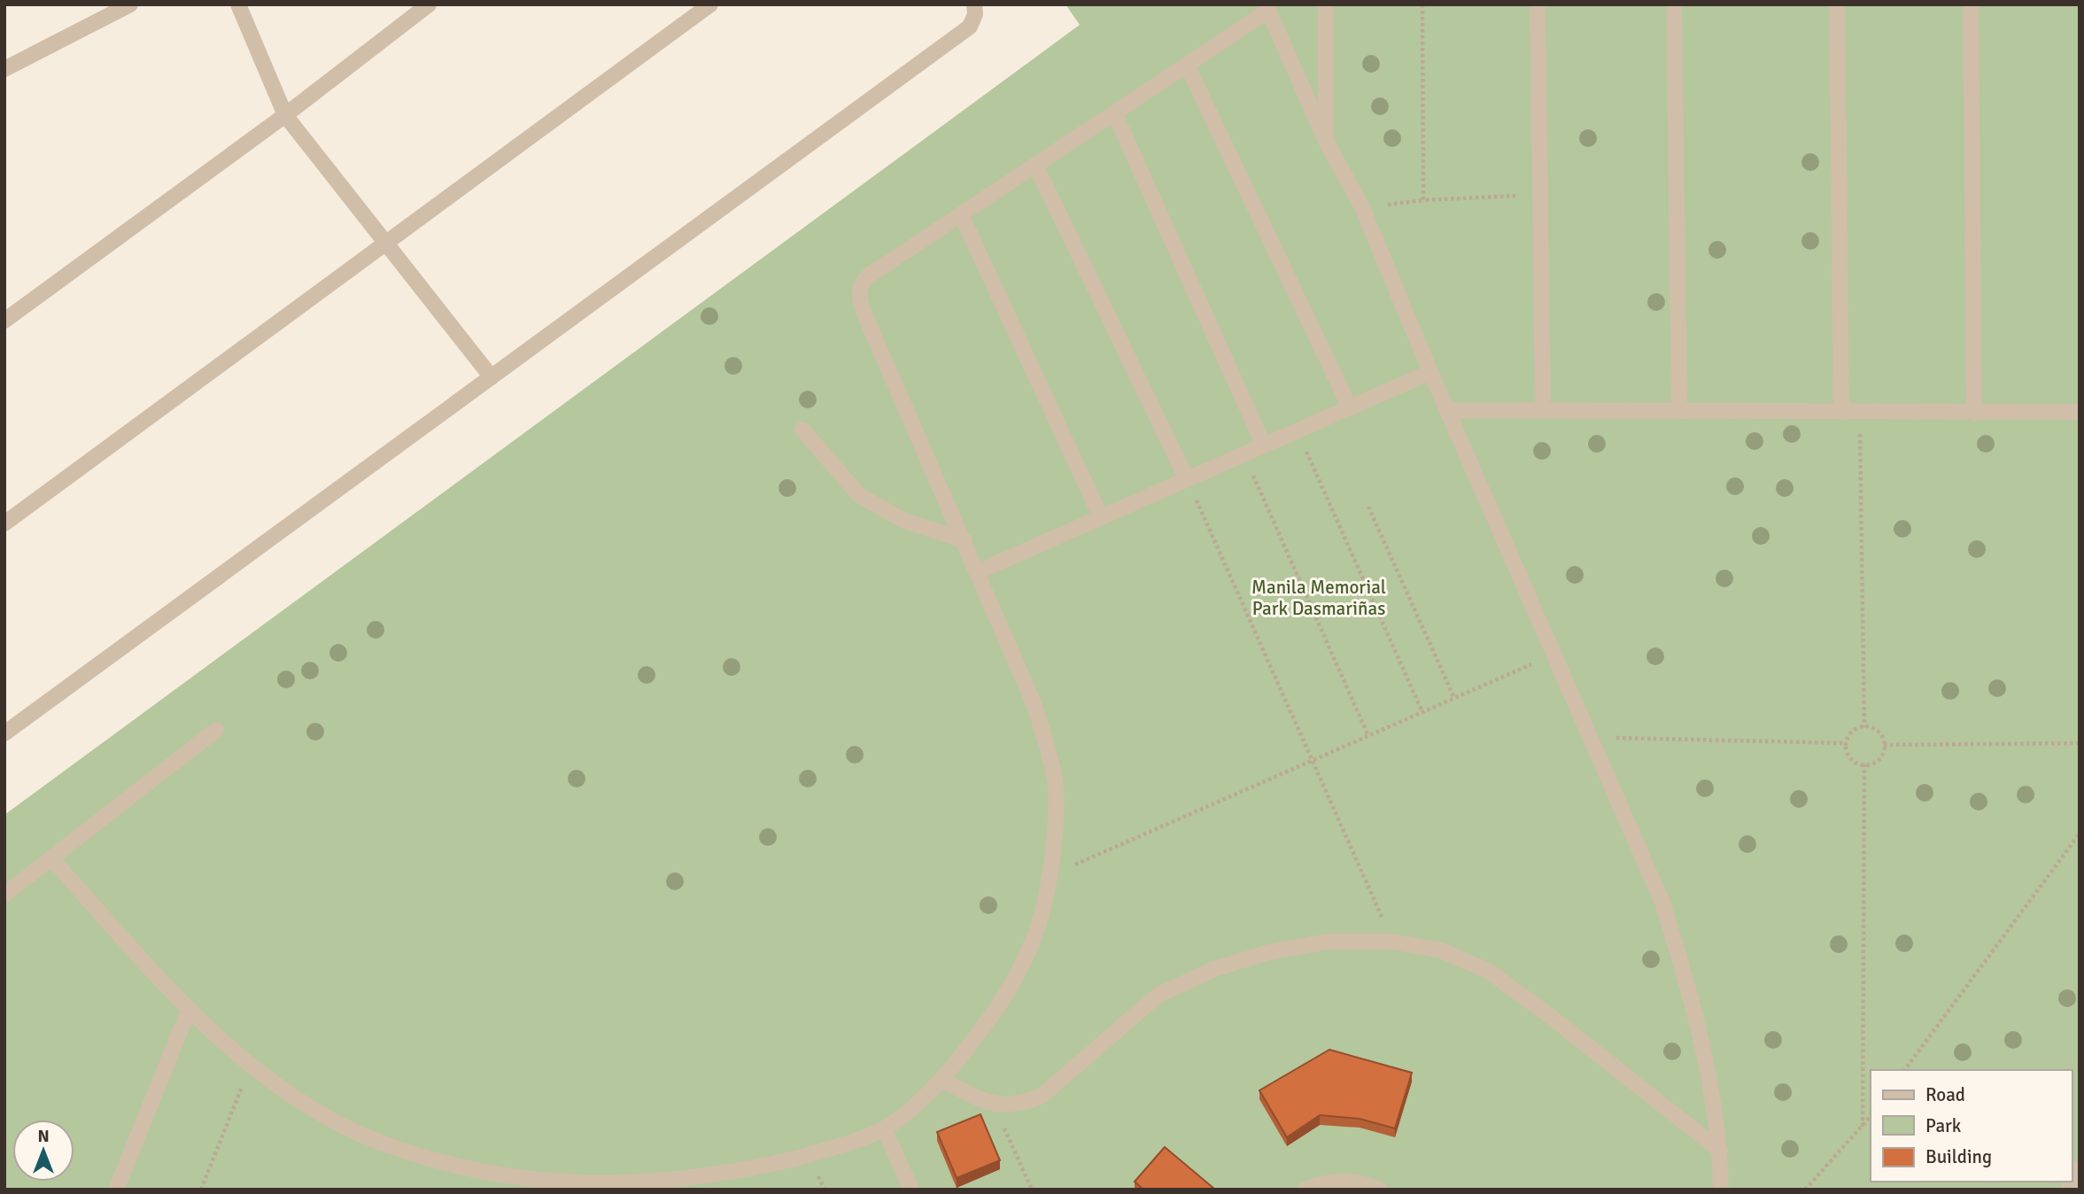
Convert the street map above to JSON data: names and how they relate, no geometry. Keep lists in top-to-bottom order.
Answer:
{
  "parks": ["Manila Memorial Park Dasmariñas"],
  "legend": ["Road", "Park", "Building"],
  "north": "top"
}
